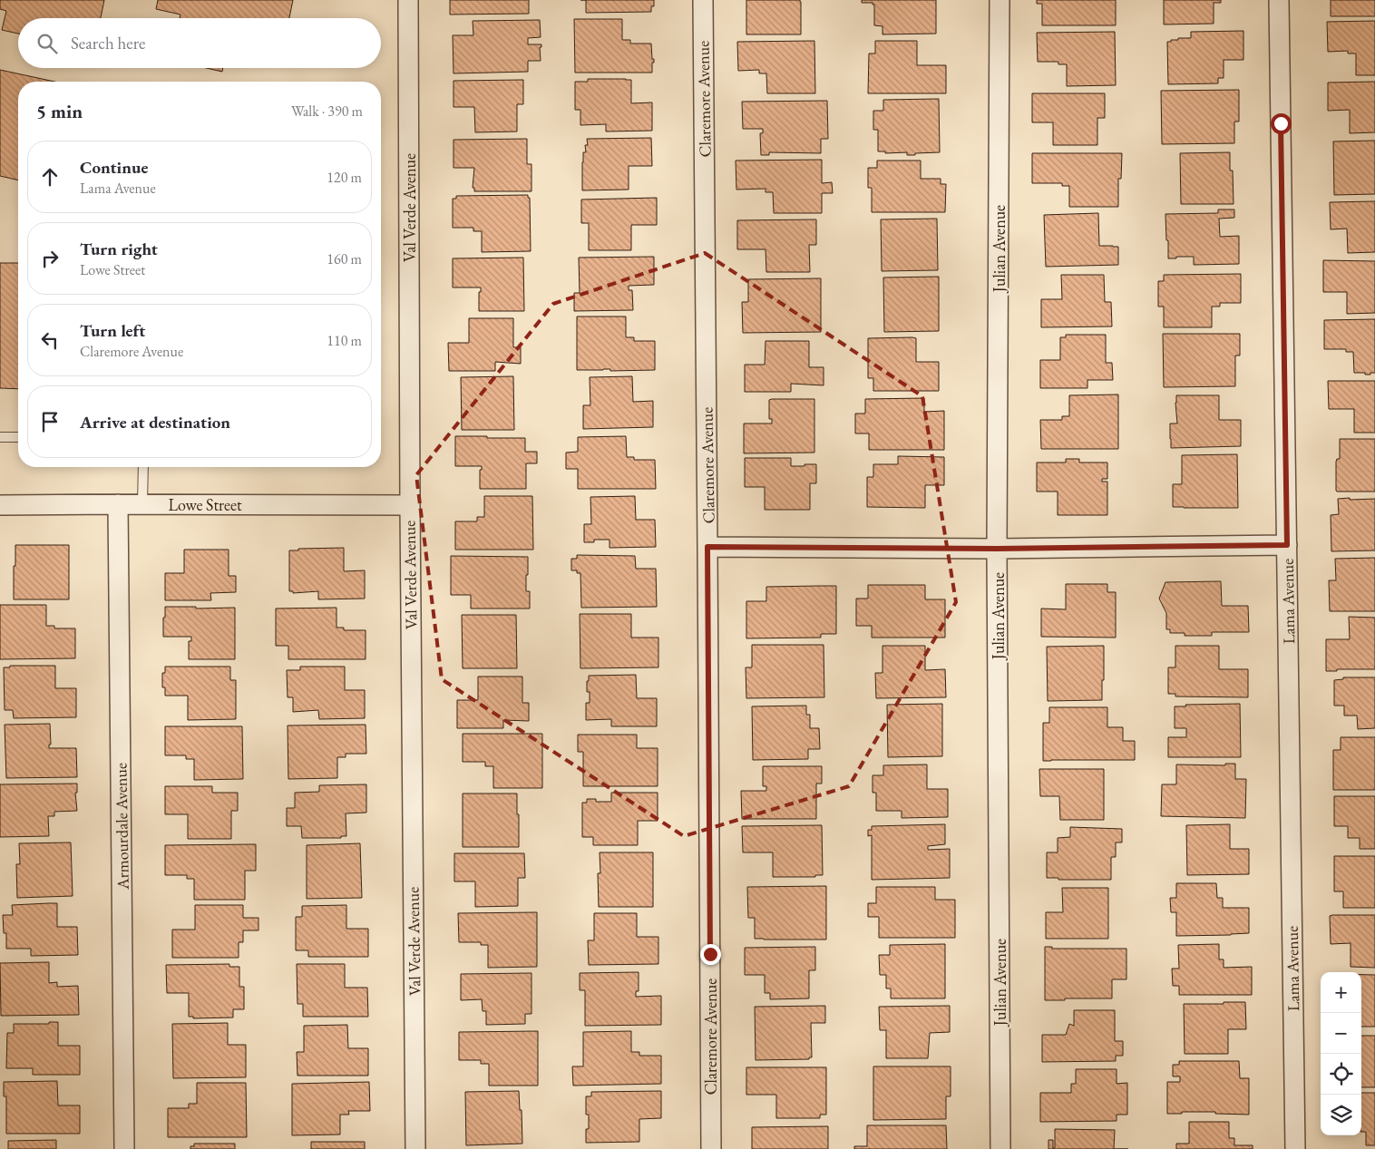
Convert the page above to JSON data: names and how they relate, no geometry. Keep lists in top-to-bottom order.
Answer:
{
  "streets": {
    "street": [
      "Claremore Avenue",
      "Val Verde Avenue",
      "Julian Avenue",
      "Lowe Street",
      "Lama Avenue",
      "Armourdale Avenue"
    ]
  },
  "crossings": [
    ["Val Verde Avenue", "Lowe Street"],
    ["Lowe Street", "Armourdale Avenue"]
  ],
  "page": {
    "search": "Search here",
    "heading": ["5 min", "Walk · 390 m"],
    "list": [
      ["Continue", "Lama Avenue", "120 m"],
      ["Turn right", "Lowe Street", "160 m"],
      ["Turn left", "Claremore Avenue", "110 m"],
      "Arrive at destination"
    ],
    "map_buttons": ["+", "−"]
  }
}
